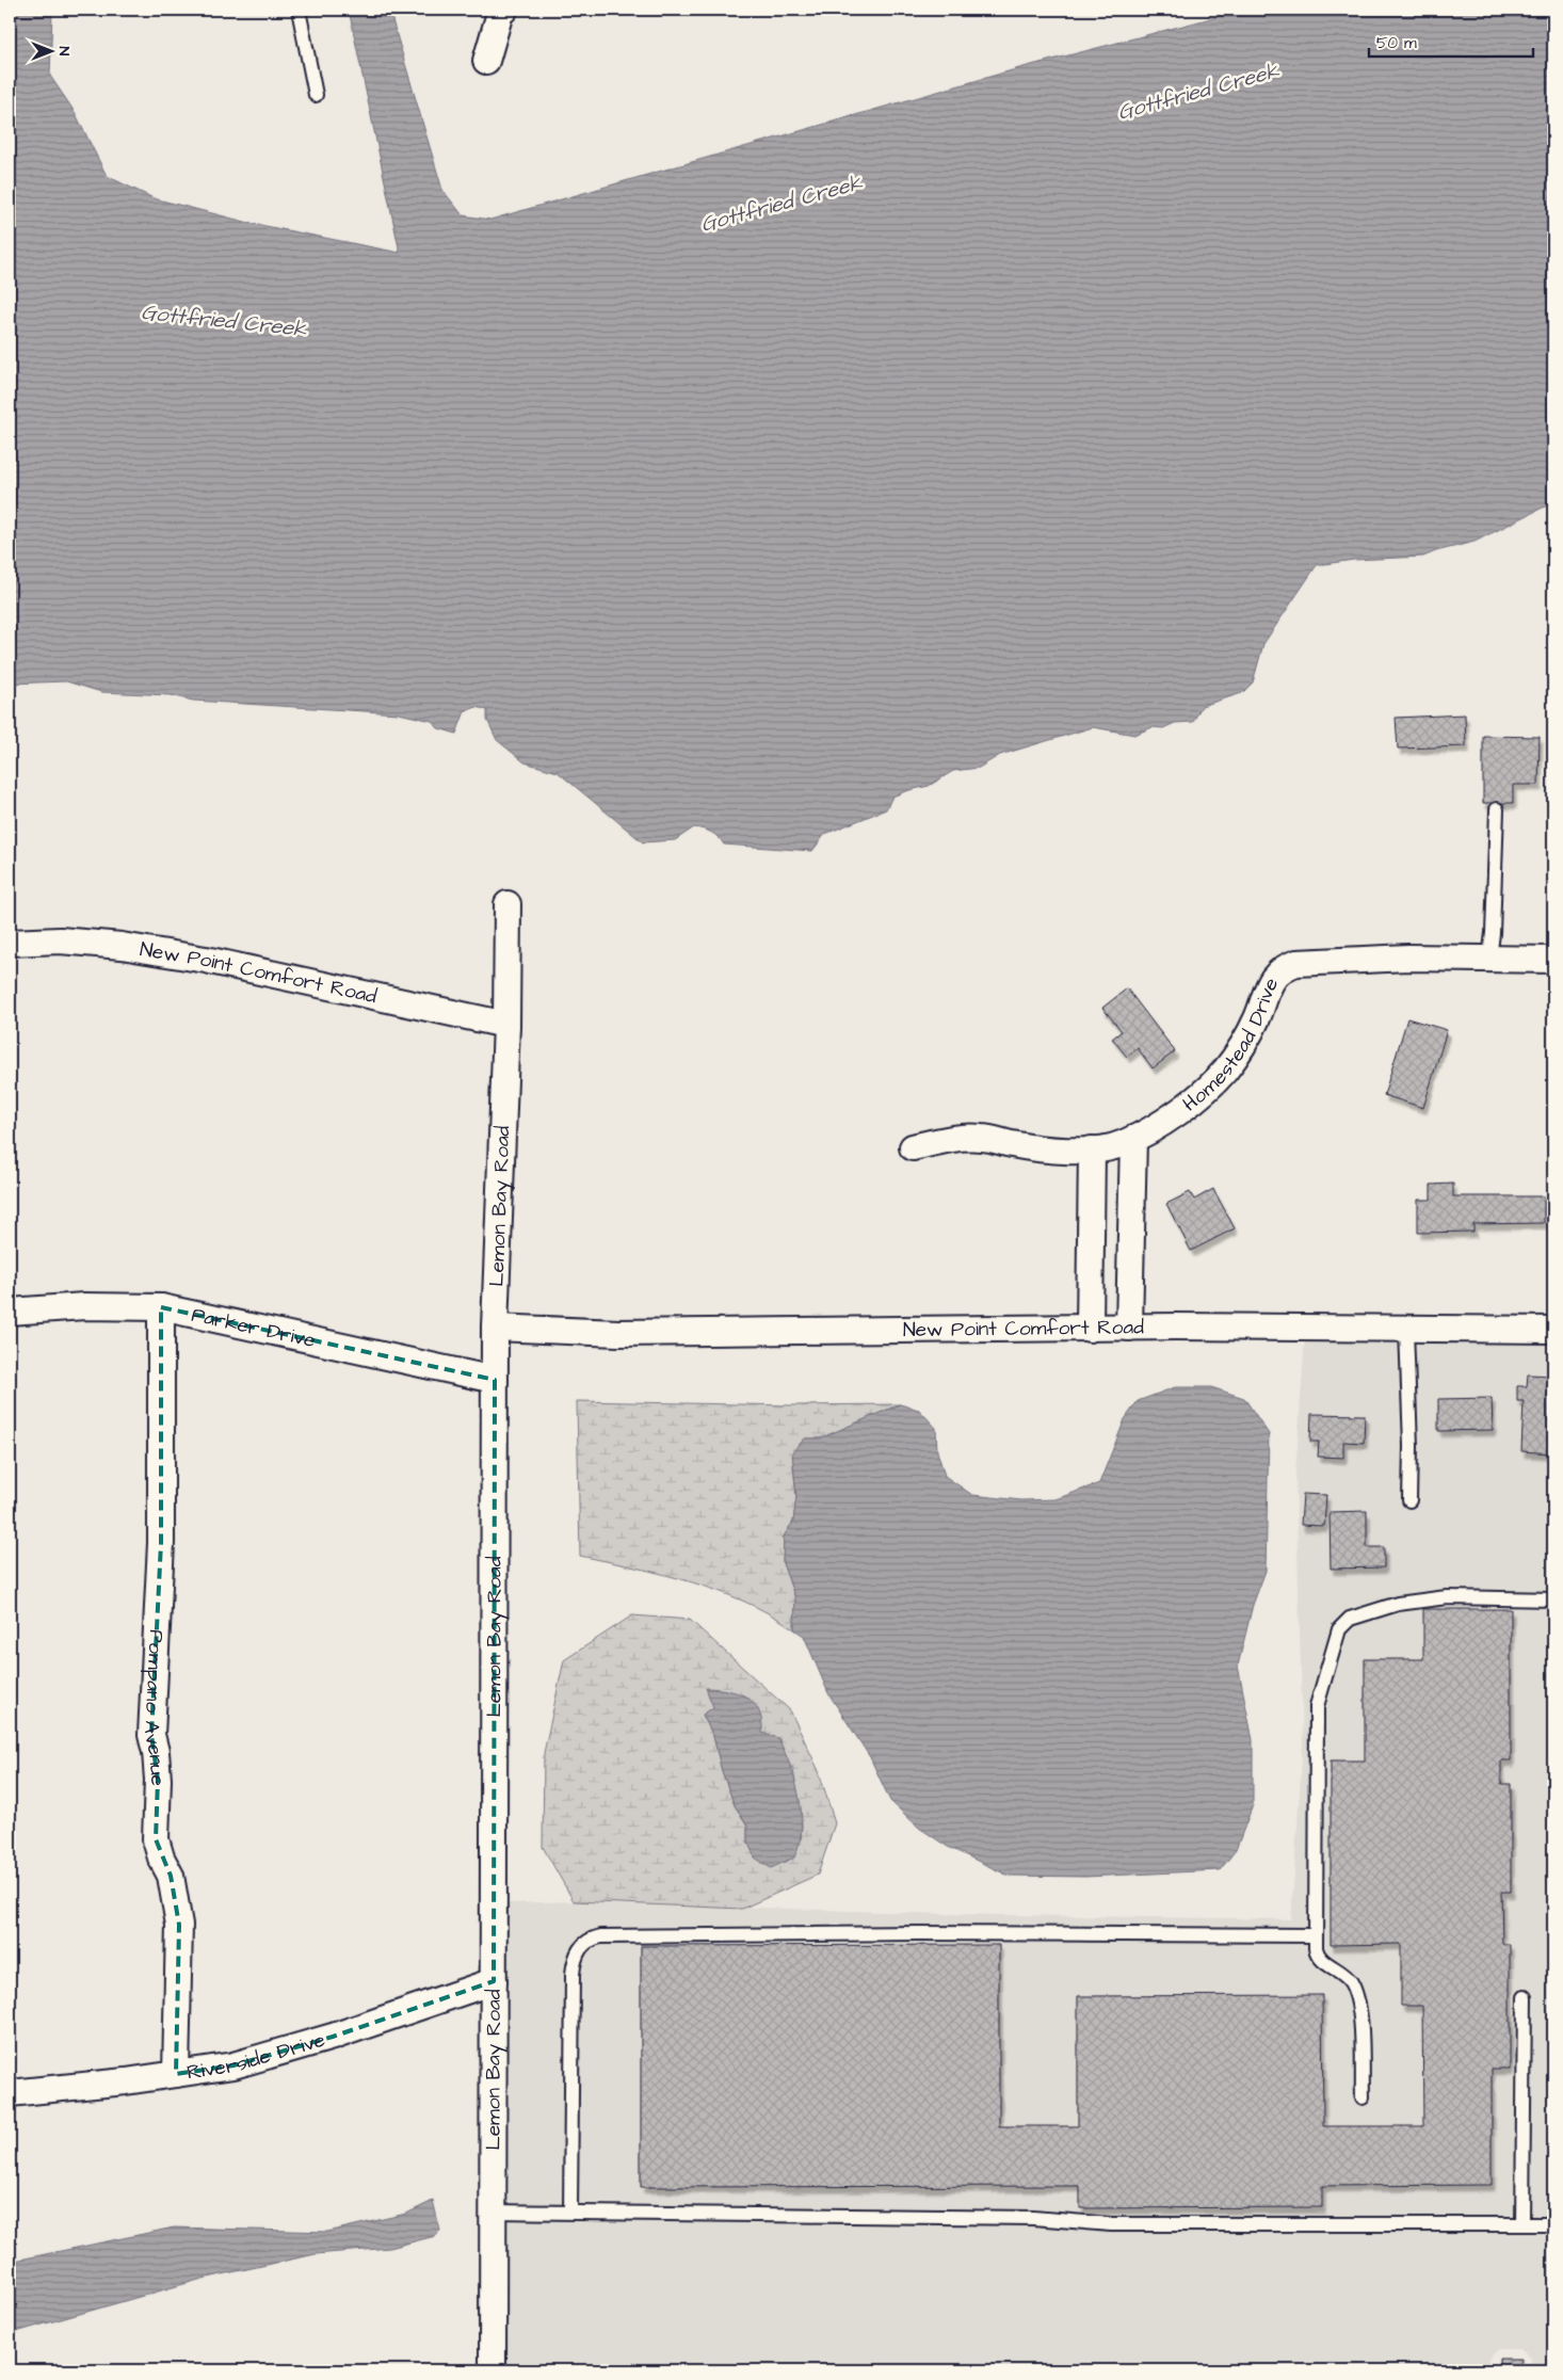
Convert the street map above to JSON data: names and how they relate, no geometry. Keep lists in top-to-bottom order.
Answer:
{
  "streets": {
    "street": [
      "New Point Comfort Road",
      "Homestead Drive",
      "Lemon Bay Road",
      "Parker Drive",
      "Pompano Avenue",
      "Riverside Drive"
    ]
  },
  "crossings": [
    ["New Point Comfort Road", "Lemon Bay Road"],
    ["Lemon Bay Road", "Parker Drive"],
    ["Lemon Bay Road", "Riverside Drive"],
    ["Parker Drive", "Pompano Avenue"],
    ["Pompano Avenue", "Riverside Drive"]
  ],
  "water": ["Gottfried Creek"],
  "scale_bar": "50 m",
  "north": "right"
}
